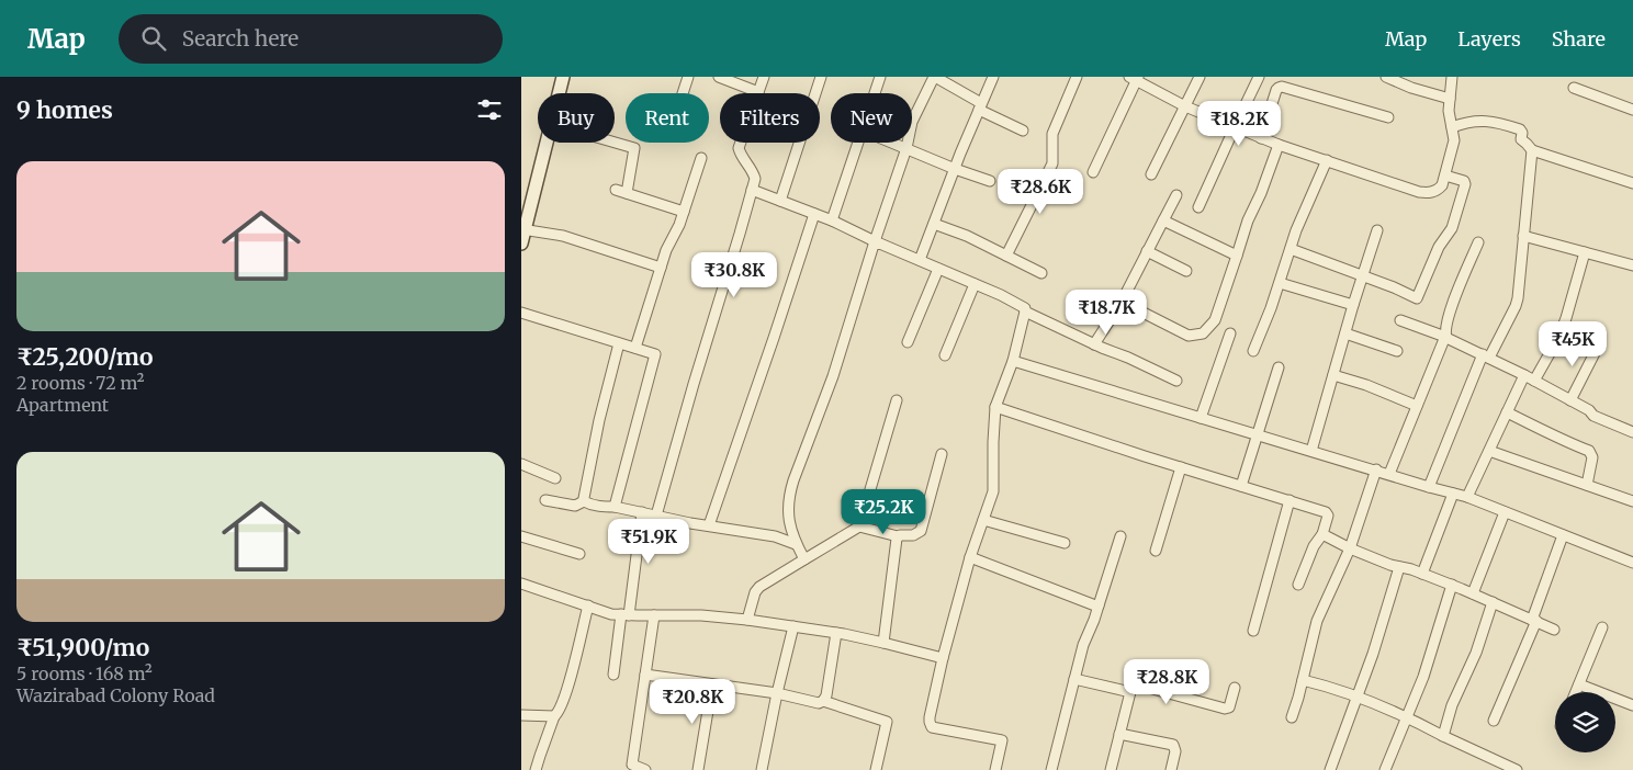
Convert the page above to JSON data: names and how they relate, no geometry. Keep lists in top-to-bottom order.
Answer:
{
  "page": {
    "header": "Map",
    "search": "Search here",
    "nav": ["Map", "Layers", "Share"],
    "heading": "9 homes",
    "chip": [
      "Buy",
      "Rent",
      "Filters",
      "New"
    ],
    "price": [
      "₹18.2K",
      "₹28.6K",
      "₹30.8K",
      "₹18.7K",
      "₹45K",
      "₹25.2K",
      "₹51.9K",
      "₹28.8K",
      "₹20.8K"
    ],
    "list": [
      {
        "name": "₹25,200/mo",
        "note": "2 rooms · 72 m² · Apartment"
      },
      {
        "name": "₹51,900/mo",
        "note": "5 rooms · 168 m² · Wazirabad Colony Road"
      }
    ]
  }
}
